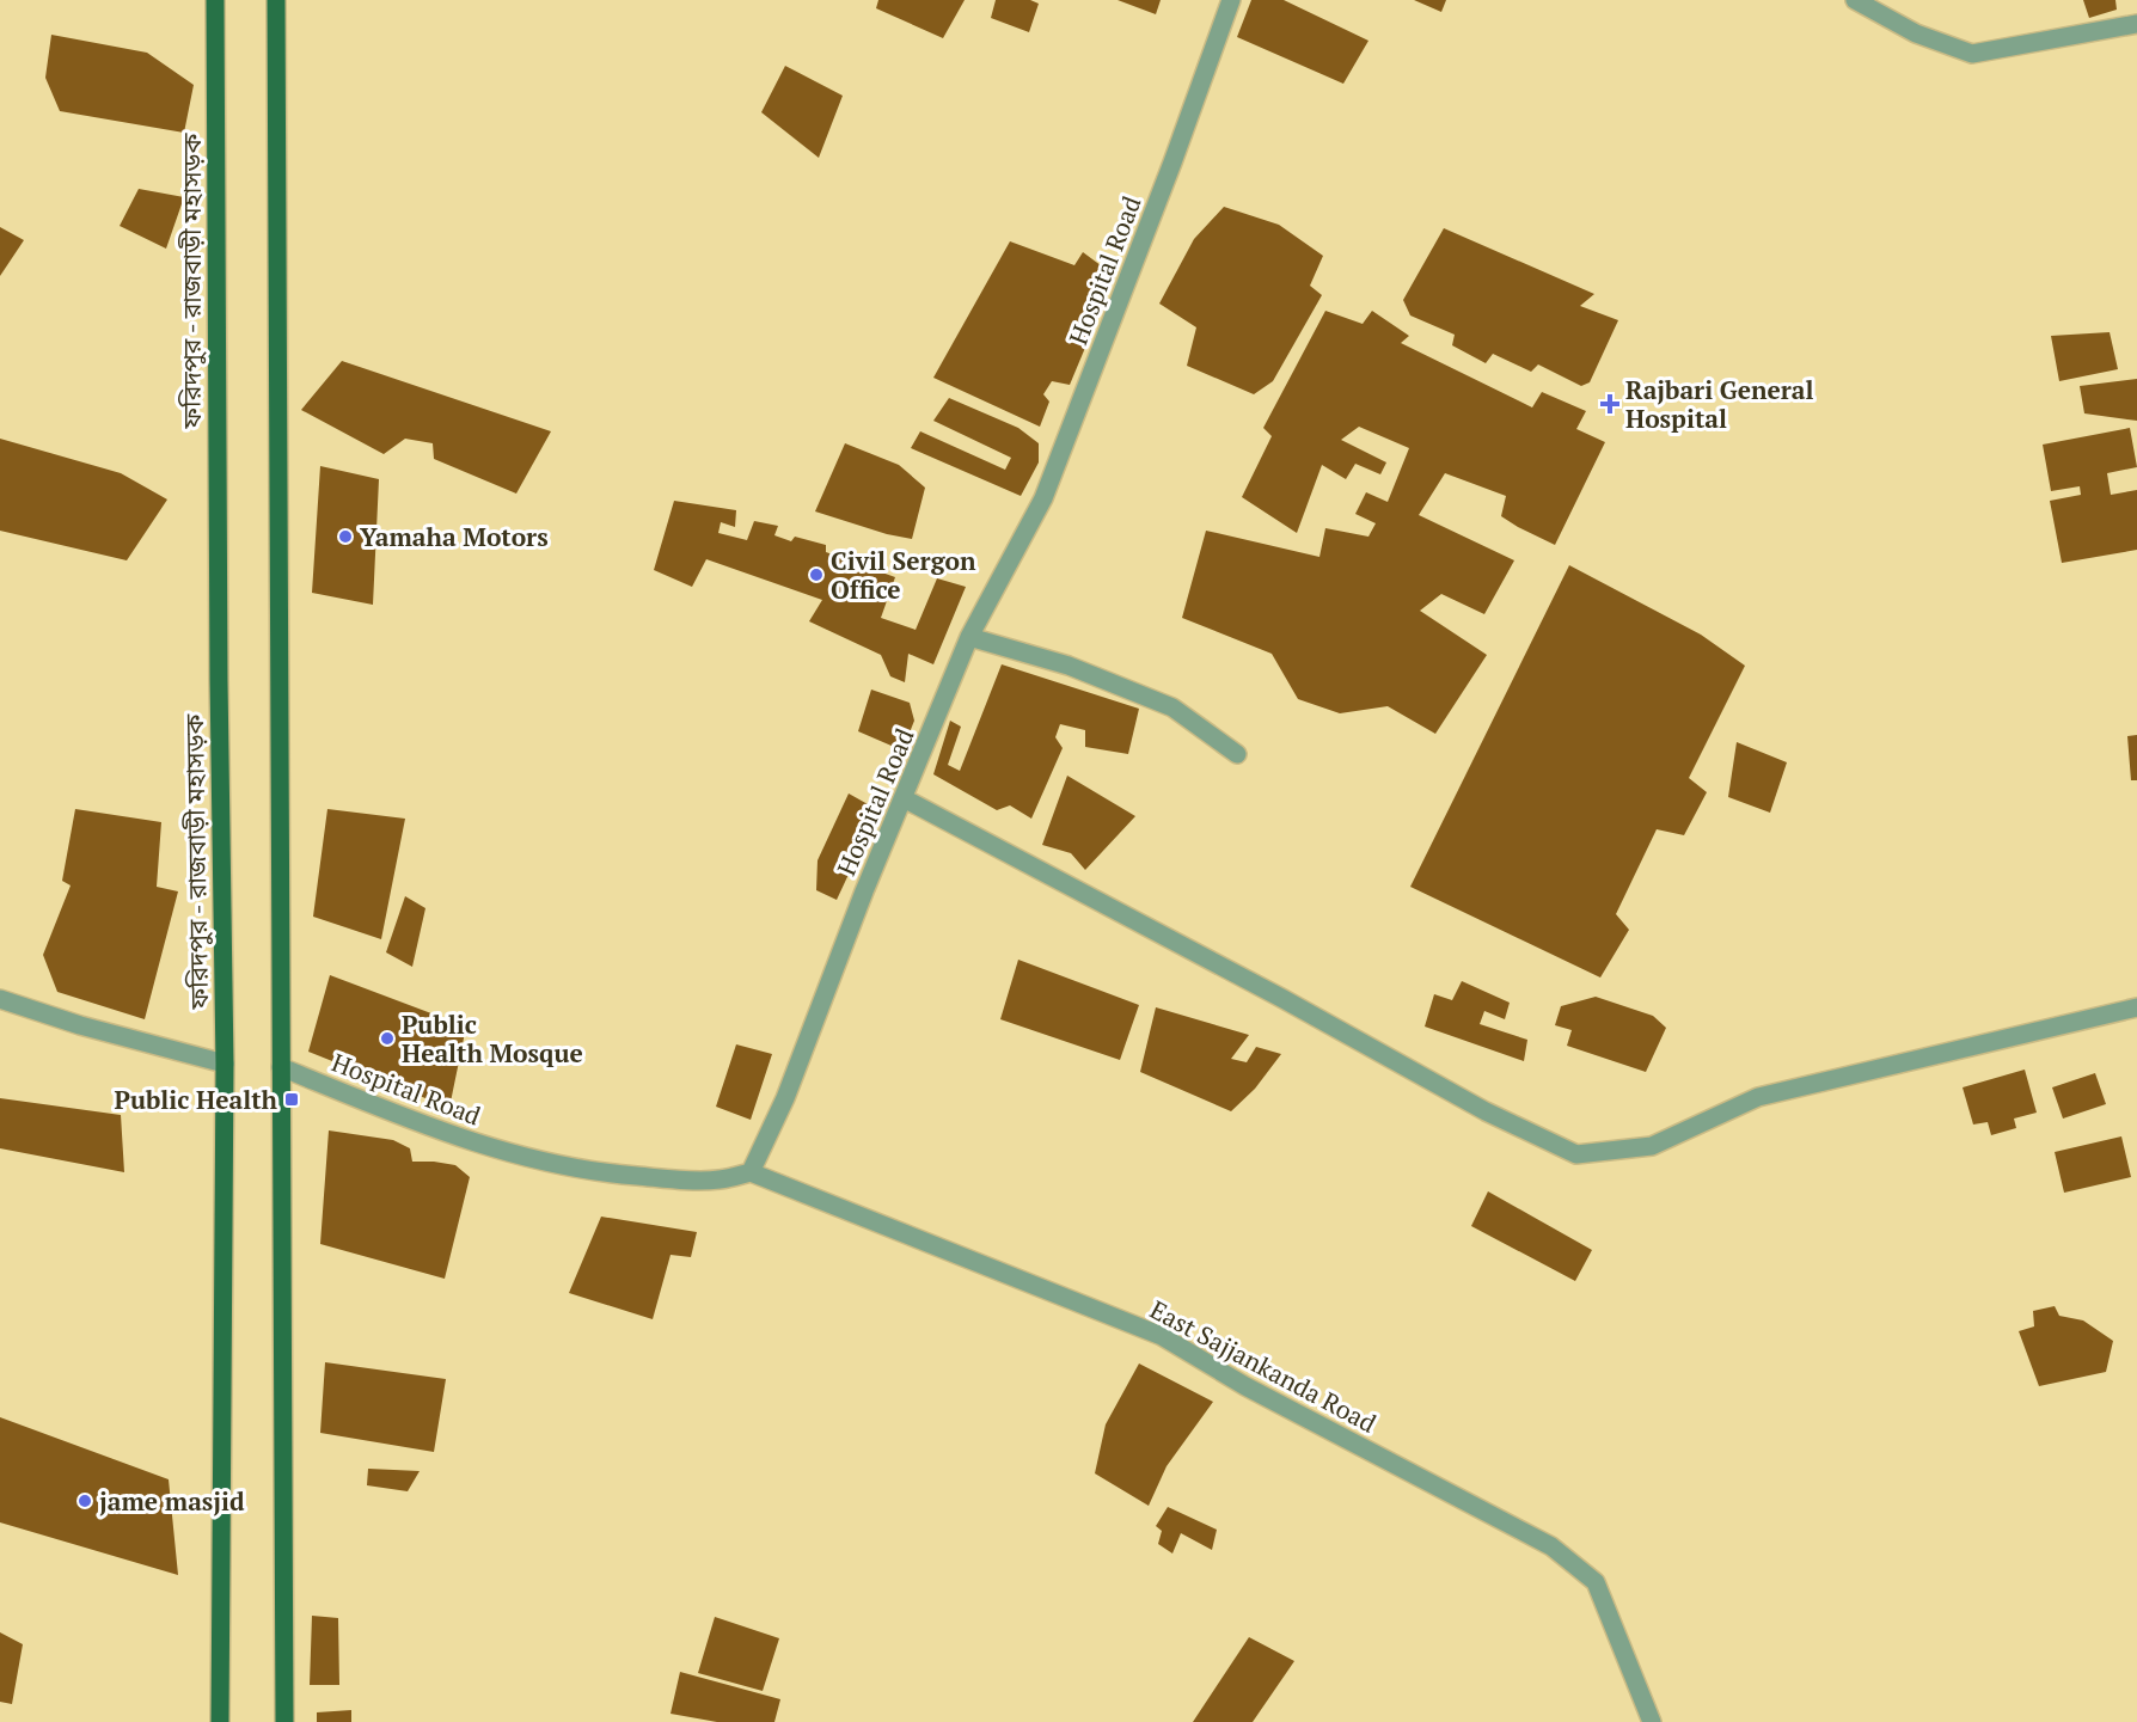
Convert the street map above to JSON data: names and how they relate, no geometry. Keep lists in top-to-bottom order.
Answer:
{
  "streets": {
    "main road": ["ফরিদপুর - রাজবাড়ী মহাসড়ক"],
    "street": ["Hospital Road", "East Sajjankanda Road"]
  },
  "crossings": [
    ["Hospital Road", "East Sajjankanda Road"]
  ],
  "places": {
    "health": ["Rajbari General Hospital"],
    "other": [
      "Yamaha Motors",
      "Civil Sergon Office",
      "Public Health Mosque",
      "jame masjid"
    ],
    "transit": ["Public Health"]
  }
}
